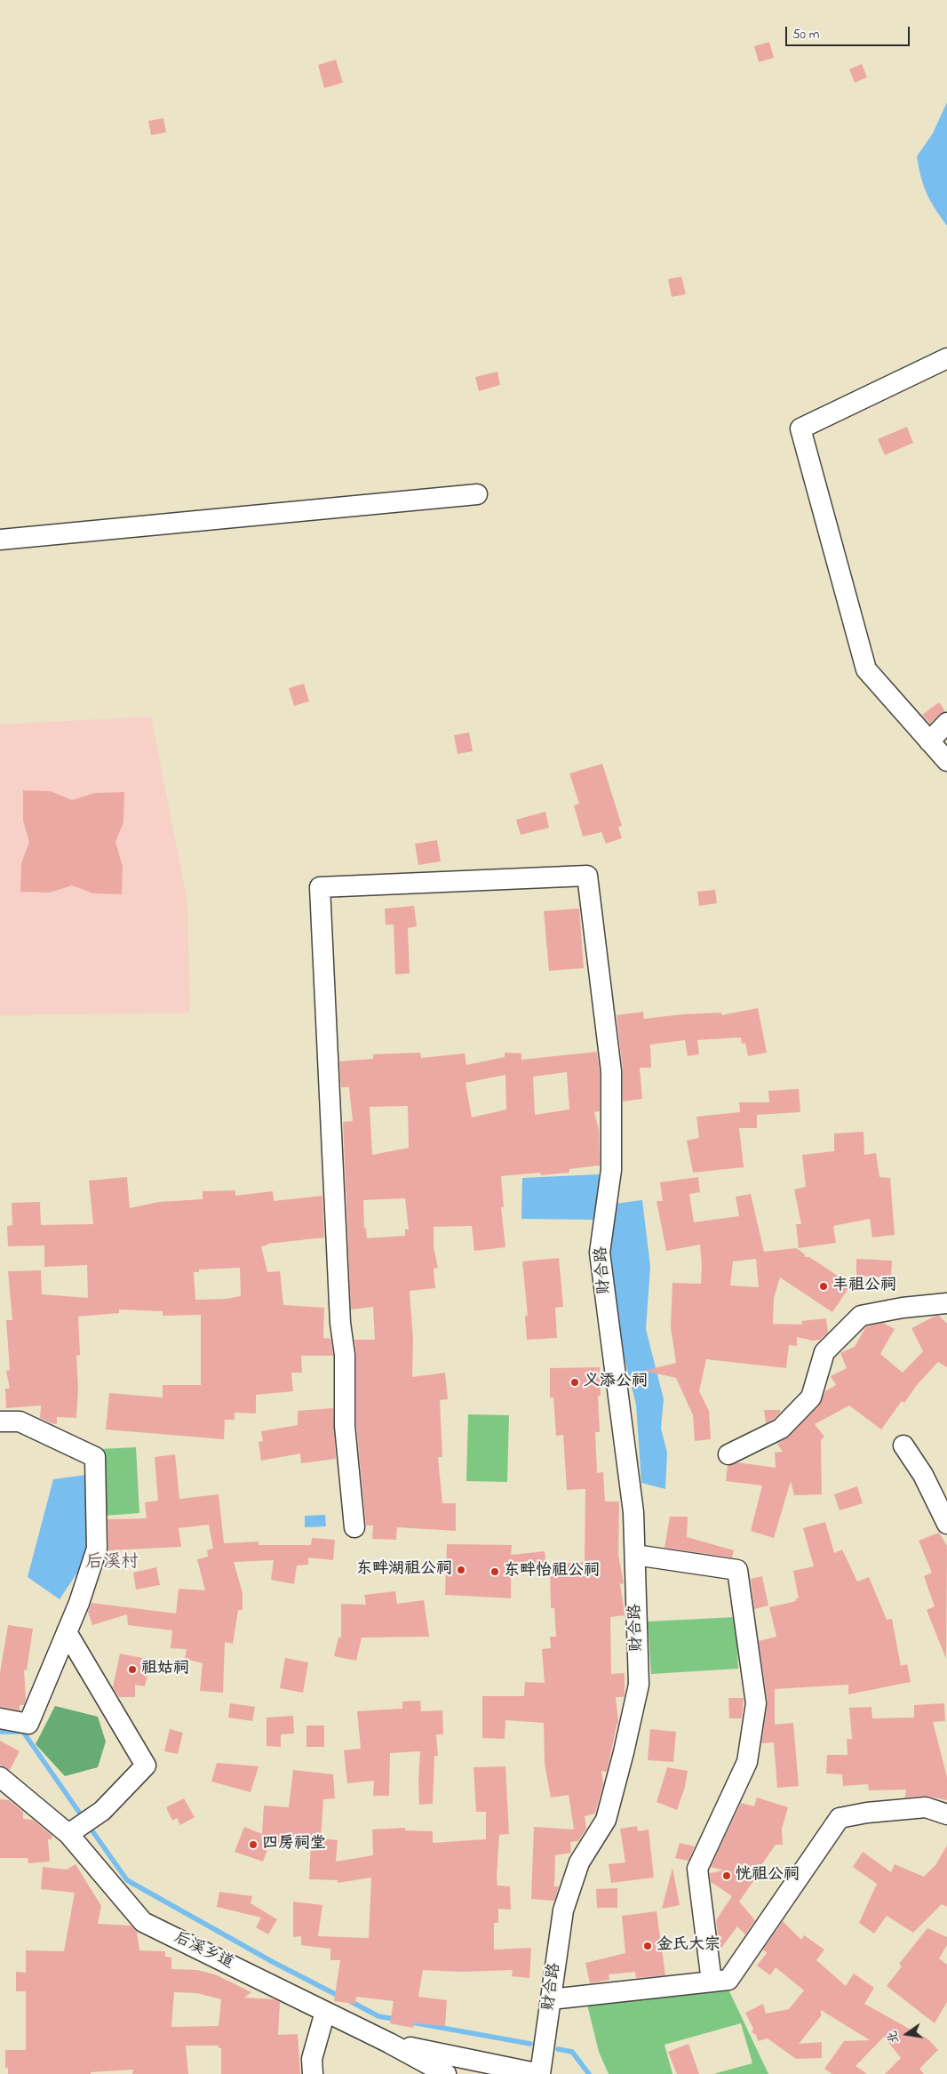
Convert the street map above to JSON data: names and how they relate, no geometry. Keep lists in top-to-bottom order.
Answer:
{
  "streets": {
    "street": ["财合路", "后溪乡道"]
  },
  "districts": ["后溪村"],
  "places": [
    "丰祖公祠",
    "义添公祠",
    "东畔湖祖公祠",
    "东畔怡祖公祠",
    "祖姑祠",
    "四房祠堂",
    "恍祖公祠",
    "金氏大宗"
  ],
  "scale_bar": "50 m",
  "north": "left"
}
